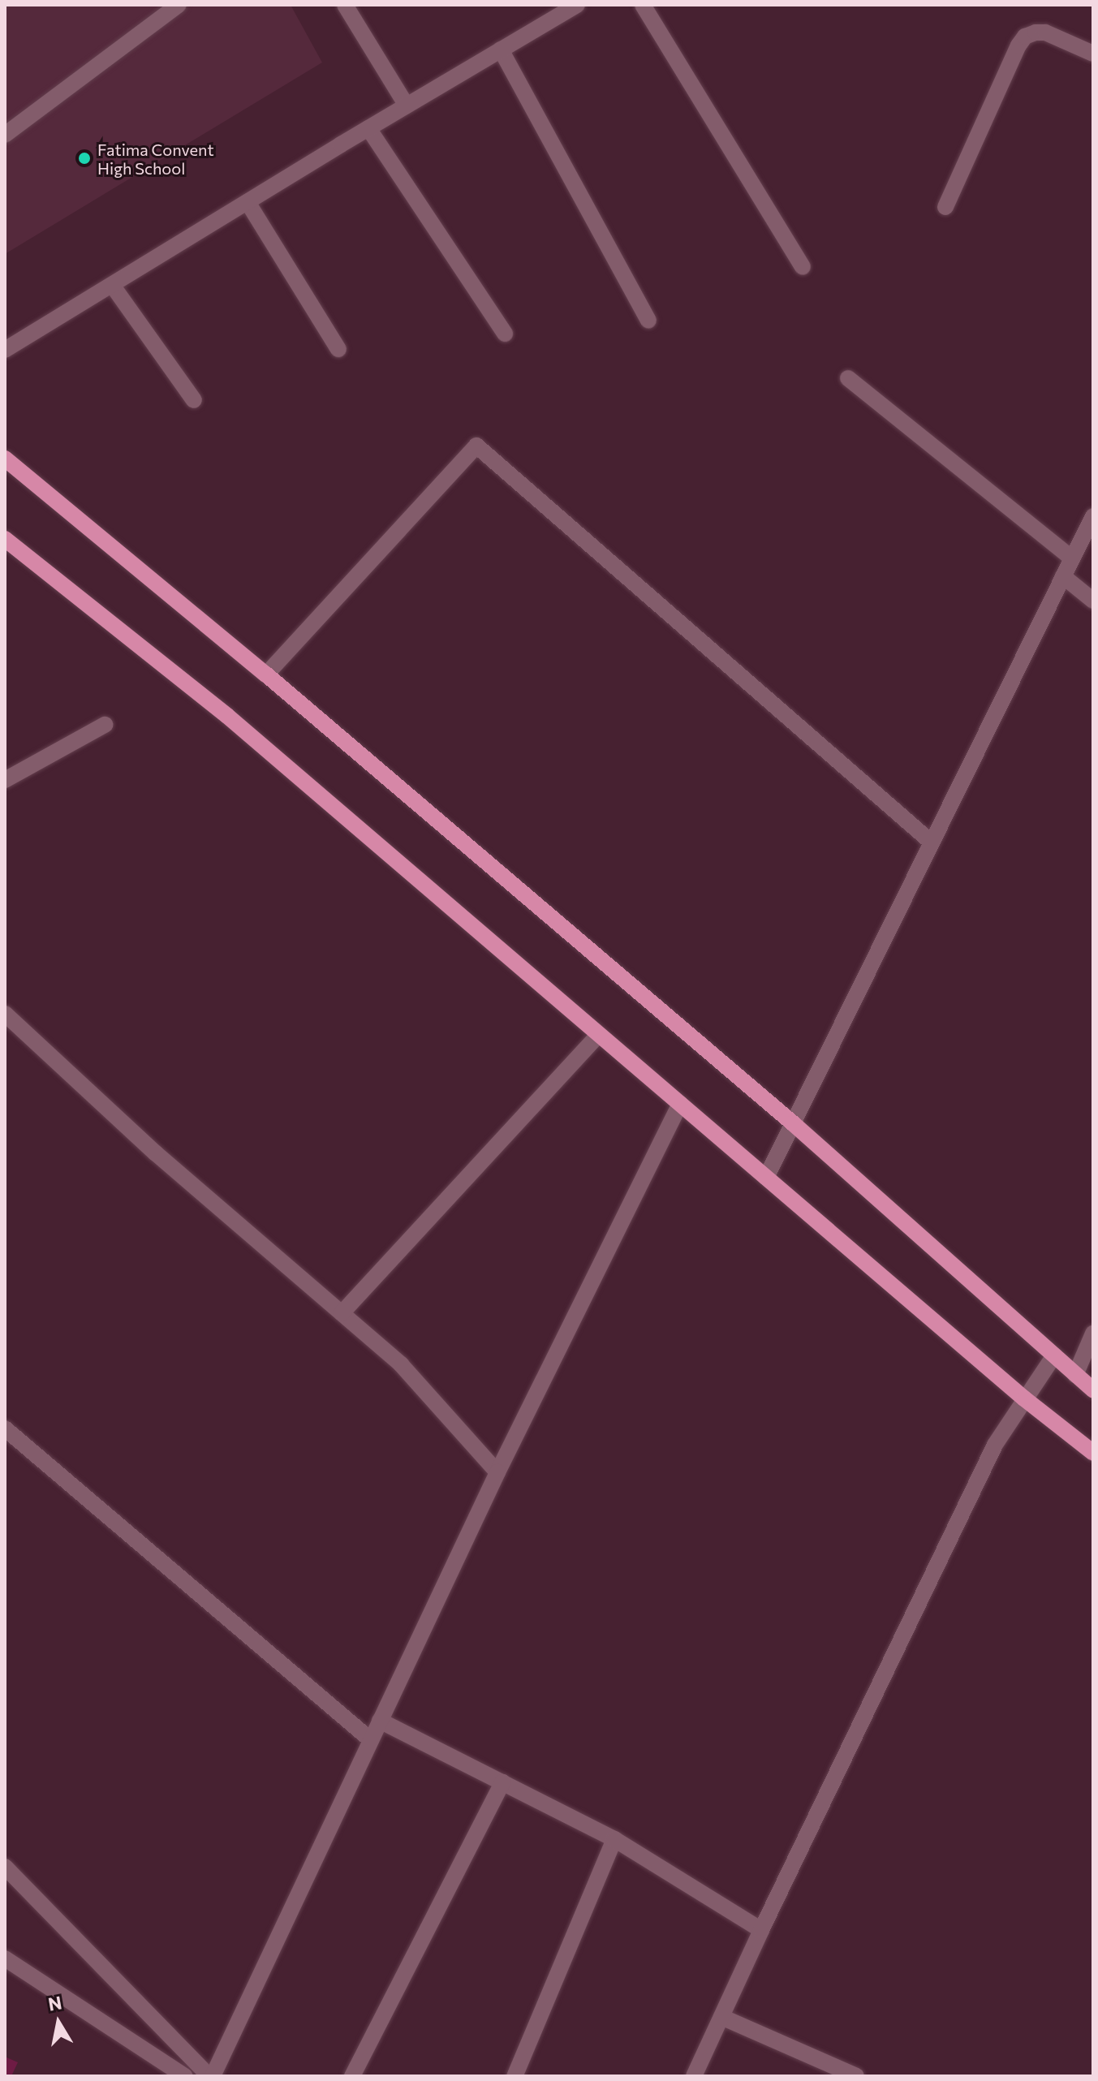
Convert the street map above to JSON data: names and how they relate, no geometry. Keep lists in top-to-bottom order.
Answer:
{
  "places": ["Fatima Convent High School"],
  "north": "top"
}
